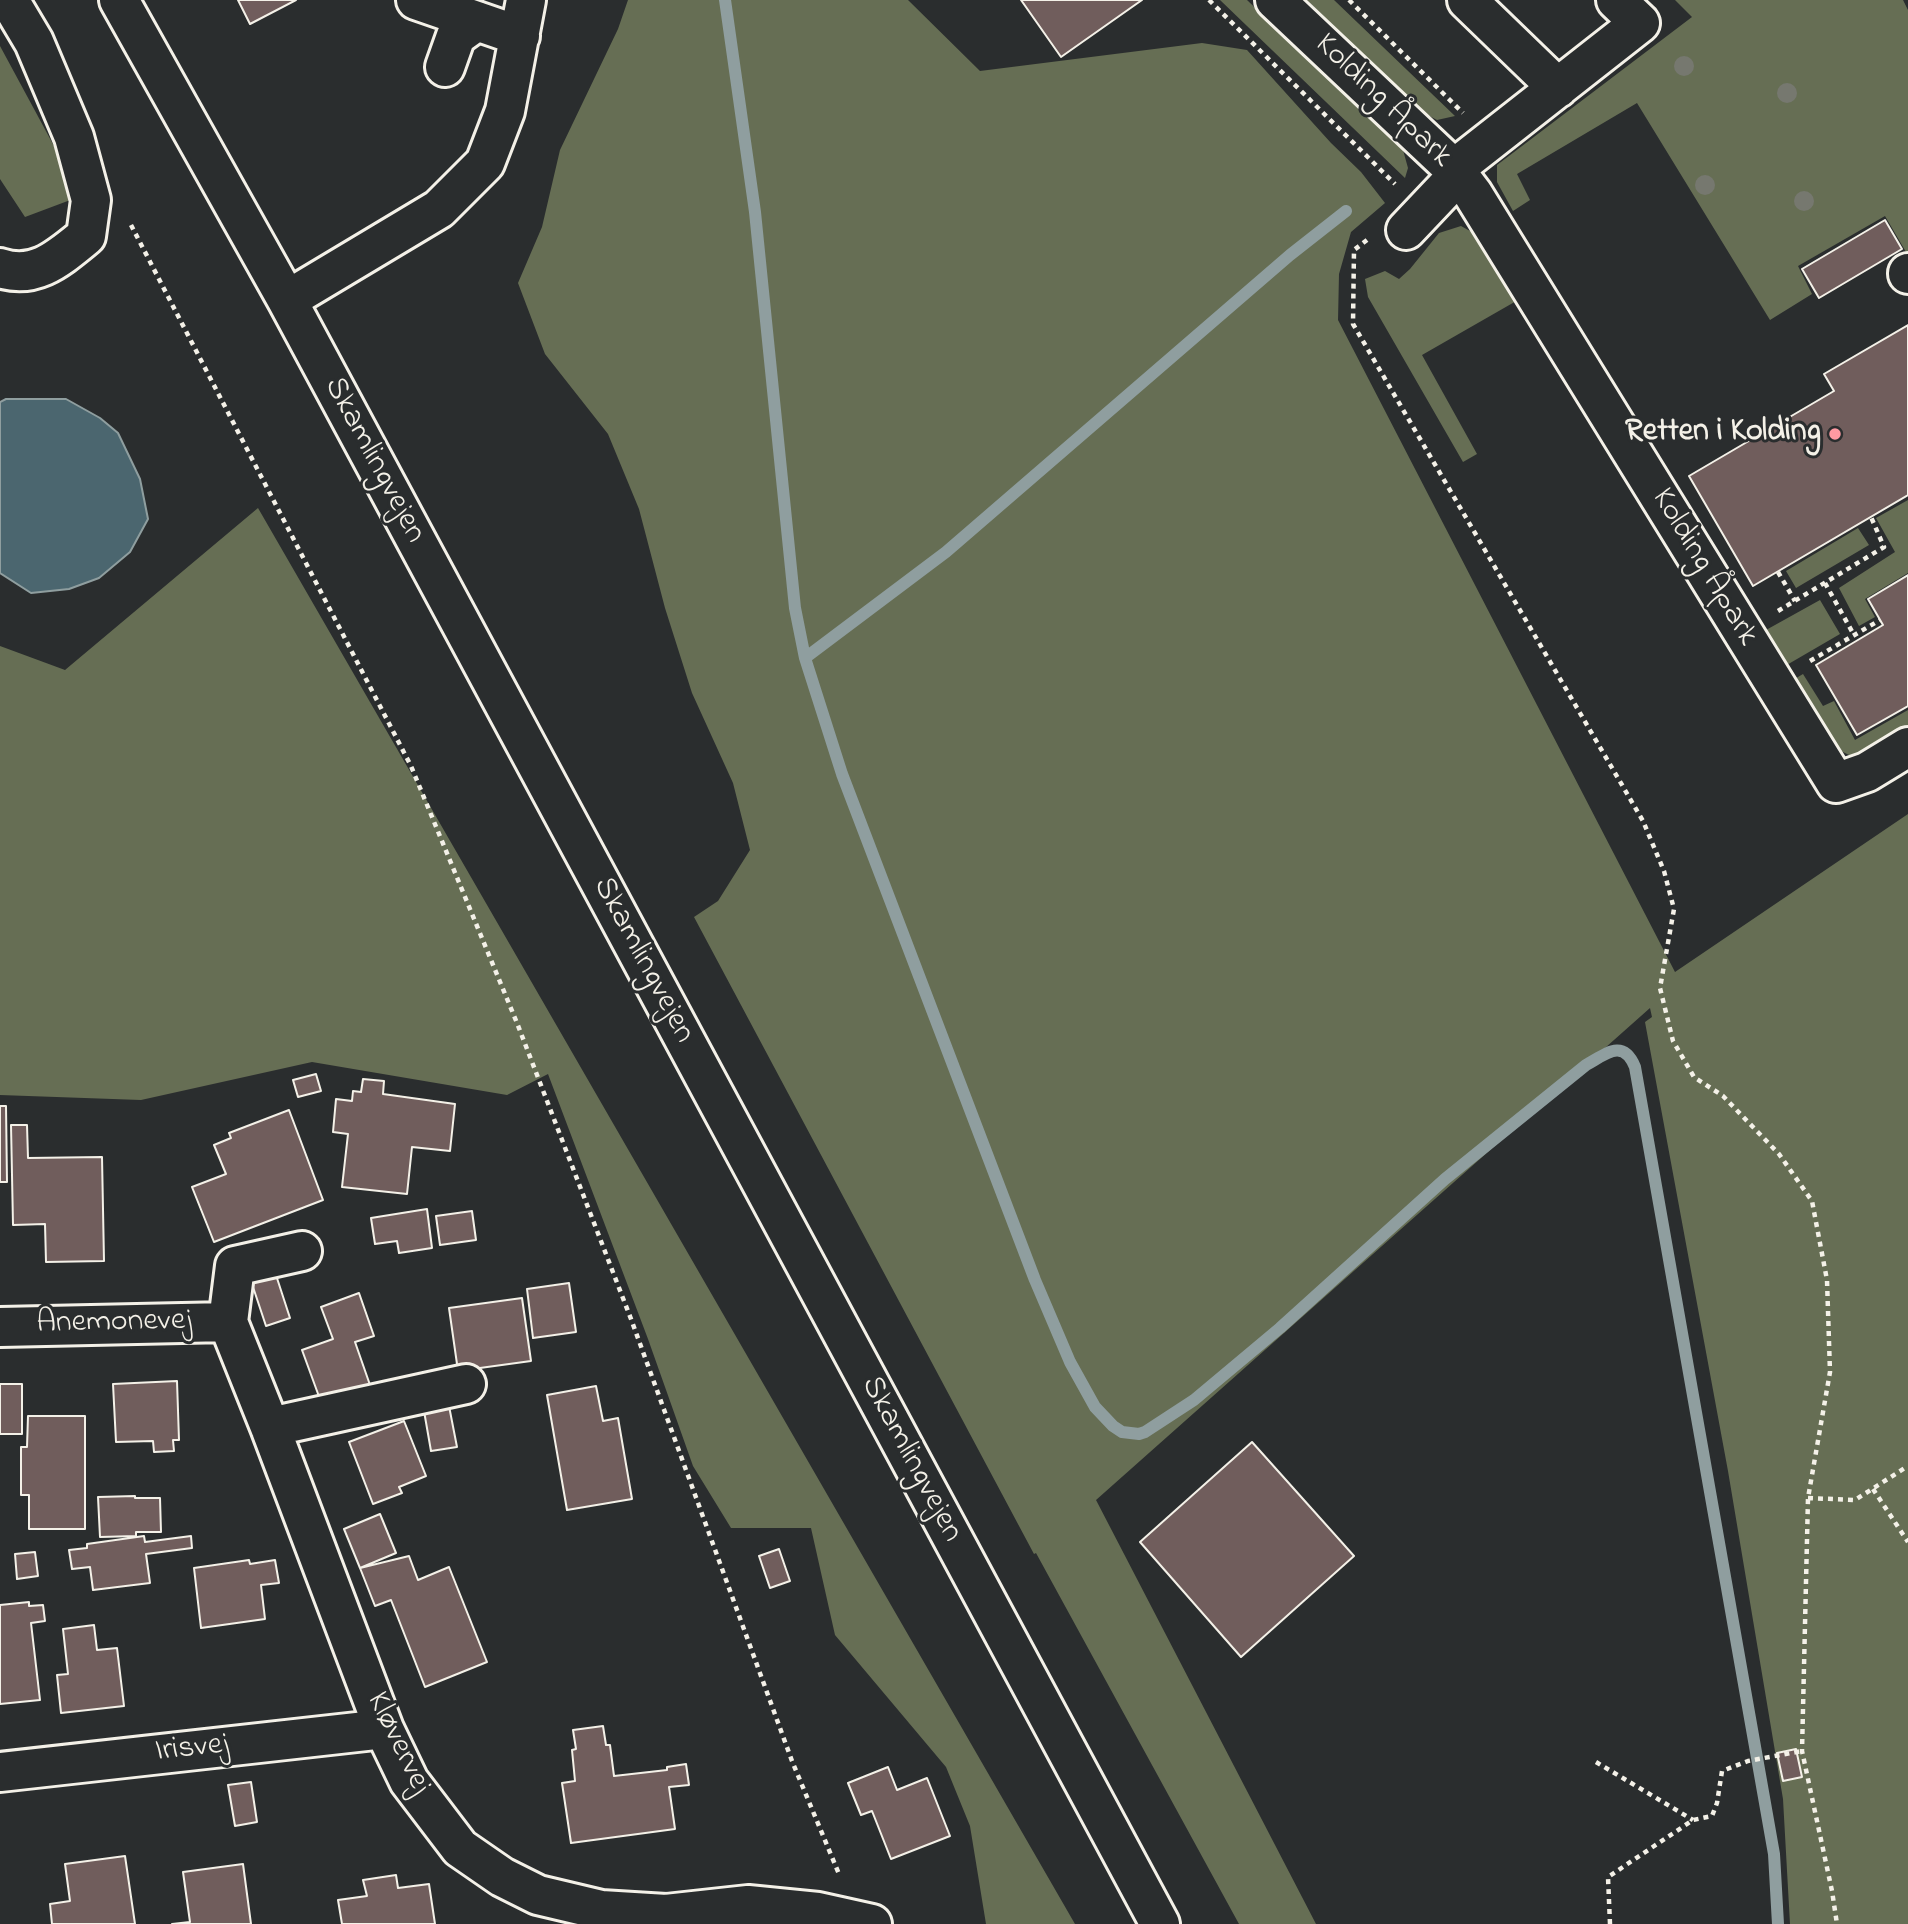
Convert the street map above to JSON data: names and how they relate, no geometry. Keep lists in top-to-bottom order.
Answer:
{
  "streets": {
    "street": [
      "Kolding Åpark",
      "Skamlingvejen",
      "Anemonevej",
      "Kløvervej",
      "Irisvej"
    ]
  },
  "crossings": [
    ["Anemonevej", "Kløvervej"],
    ["Kløvervej", "Irisvej"]
  ],
  "places": ["Retten i Kolding"]
}
